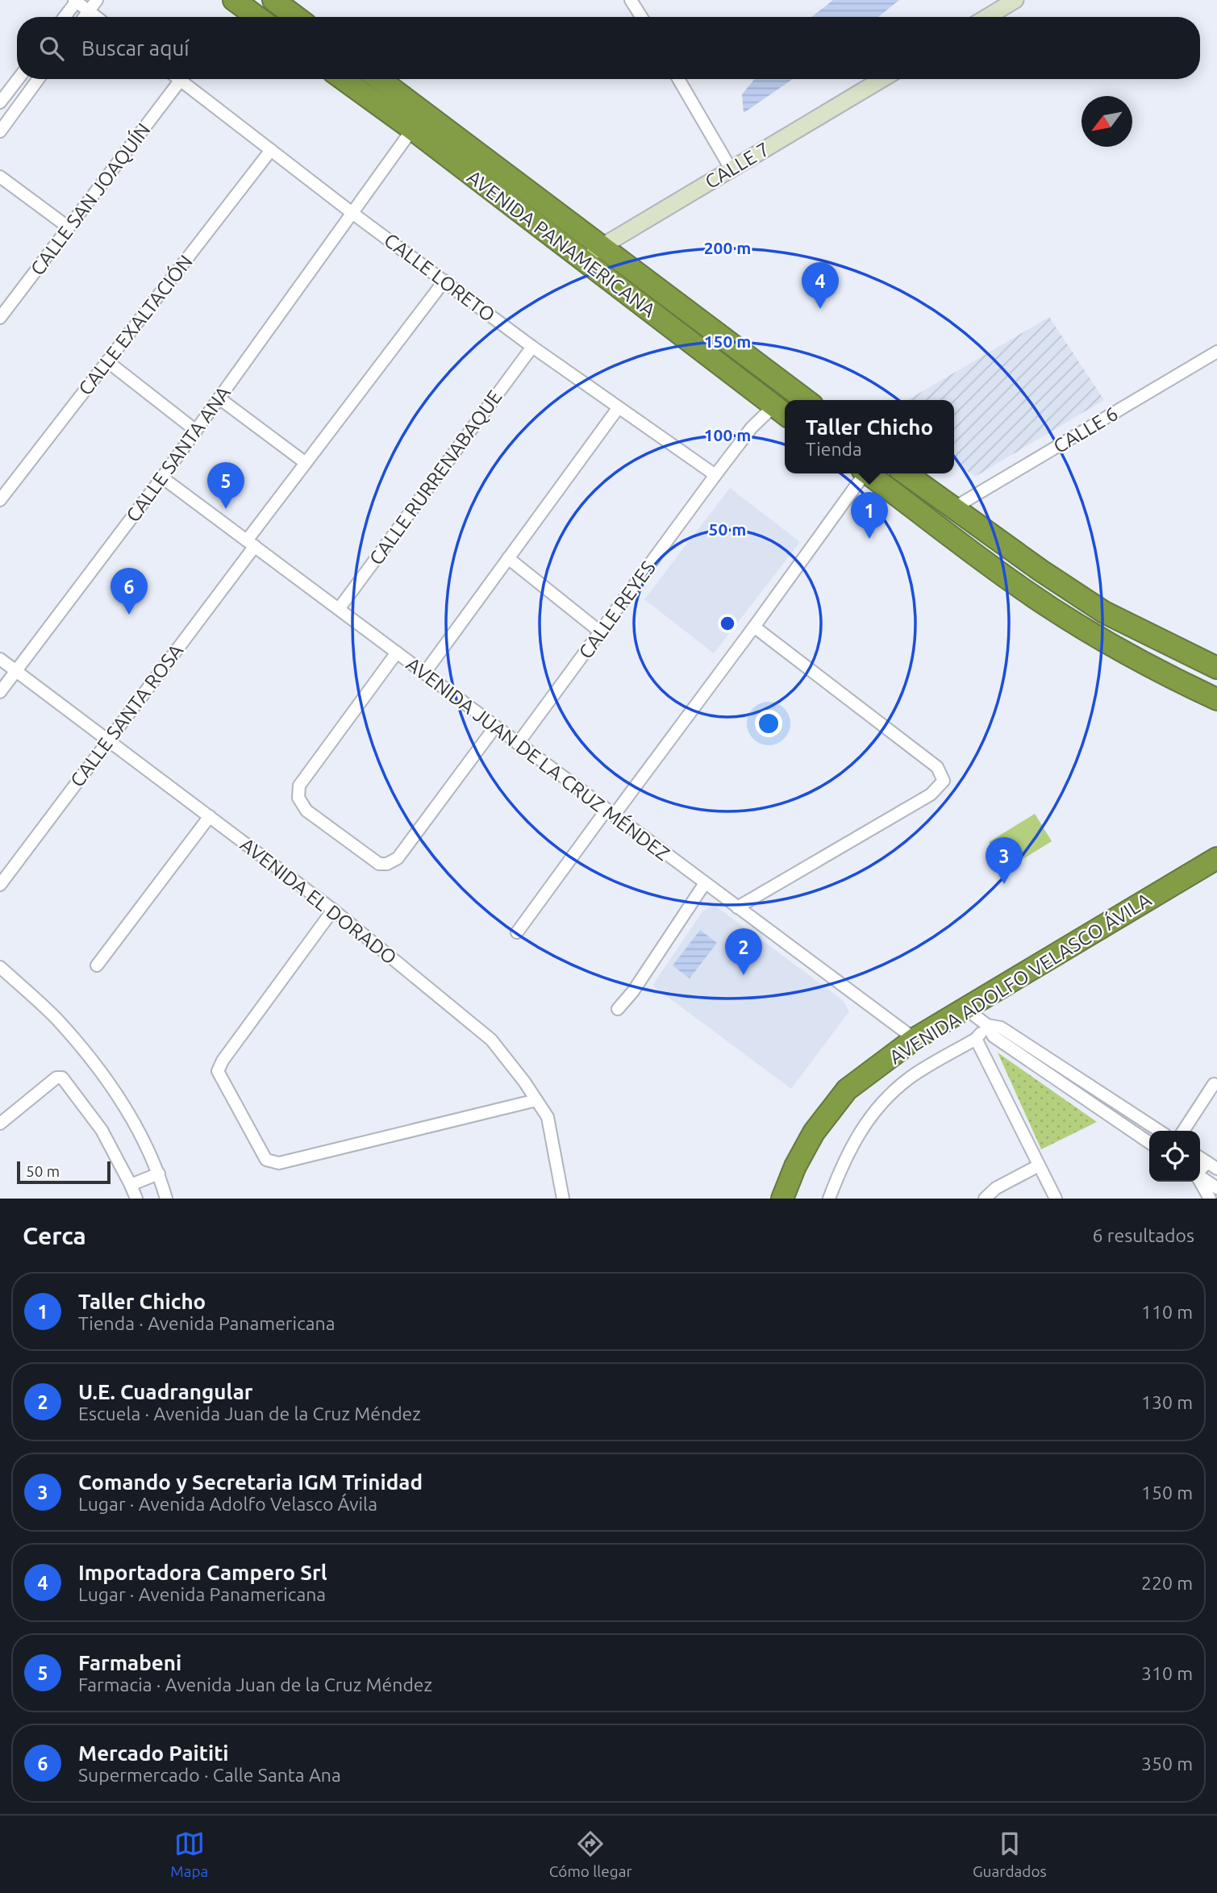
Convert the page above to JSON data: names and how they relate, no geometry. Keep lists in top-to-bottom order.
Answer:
{
  "streets": {
    "highway": ["AVENIDA PANAMERICANA", "AVENIDA ADOLFO VELASCO ÁVILA"],
    "street": [
      "CALLE 7",
      "CALLE SAN JOAQUÍN",
      "CALLE LORETO",
      "CALLE EXALTACIÓN",
      "CALLE 6",
      "CALLE SANTA ANA",
      "CALLE RURRENABAQUE",
      "CALLE REYES",
      "CALLE SANTA ROSA",
      "AVENIDA JUAN DE LA CRUZ MÉNDEZ",
      "AVENIDA EL DORADO"
    ]
  },
  "crossings": [
    ["CALLE 7", "AVENIDA PANAMERICANA"],
    ["CALLE SAN JOAQUÍN", "CALLE LORETO"],
    ["AVENIDA PANAMERICANA", "CALLE SANTA ANA"],
    ["AVENIDA PANAMERICANA", "CALLE REYES"],
    ["CALLE LORETO", "CALLE EXALTACIÓN"],
    ["CALLE LORETO", "CALLE SANTA ANA"],
    ["CALLE LORETO", "CALLE RURRENABAQUE"],
    ["CALLE LORETO", "CALLE REYES"],
    ["CALLE LORETO", "CALLE SANTA ROSA"],
    ["CALLE SANTA ANA", "AVENIDA JUAN DE LA CRUZ MÉNDEZ"],
    ["CALLE SANTA ANA", "AVENIDA EL DORADO"],
    ["CALLE RURRENABAQUE", "AVENIDA JUAN DE LA CRUZ MÉNDEZ"],
    ["CALLE REYES", "AVENIDA JUAN DE LA CRUZ MÉNDEZ"],
    ["CALLE SANTA ROSA", "AVENIDA JUAN DE LA CRUZ MÉNDEZ"],
    ["CALLE SANTA ROSA", "AVENIDA EL DORADO"],
    ["AVENIDA JUAN DE LA CRUZ MÉNDEZ", "AVENIDA ADOLFO VELASCO ÁVILA"]
  ],
  "scale_bar": "50 m",
  "north": "bottom left",
  "page": {
    "search": "Buscar aquí",
    "pins": [
      "4",
      "5",
      "1",
      "6",
      "3",
      "2"
    ],
    "popup": ["Taller Chicho", "Tienda"],
    "scale": "50 m",
    "heading": ["Cerca", "6 resultados"],
    "list": [
      {
        "mark": "1",
        "name": "Taller Chicho",
        "note": "Tienda · Avenida Panamericana",
        "value": "110 m"
      },
      {
        "mark": "2",
        "name": "U.E. Cuadrangular",
        "note": "Escuela · Avenida Juan de la Cruz Méndez",
        "value": "130 m"
      },
      {
        "mark": "3",
        "name": "Comando y Secretaria IGM Trinidad",
        "note": "Lugar · Avenida Adolfo Velasco Ávila",
        "value": "150 m"
      },
      {
        "mark": "4",
        "name": "Importadora Campero Srl",
        "note": "Lugar · Avenida Panamericana",
        "value": "220 m"
      },
      {
        "mark": "5",
        "name": "Farmabeni",
        "note": "Farmacia · Avenida Juan de la Cruz Méndez",
        "value": "310 m"
      },
      {
        "mark": "6",
        "name": "Mercado Paititi",
        "note": "Supermercado · Calle Santa Ana",
        "value": "350 m"
      }
    ],
    "nav": ["Mapa", "Cómo llegar", "Guardados"]
  },
  "rings": [
    "200 m",
    "150 m",
    "100 m",
    "50 m"
  ]
}
